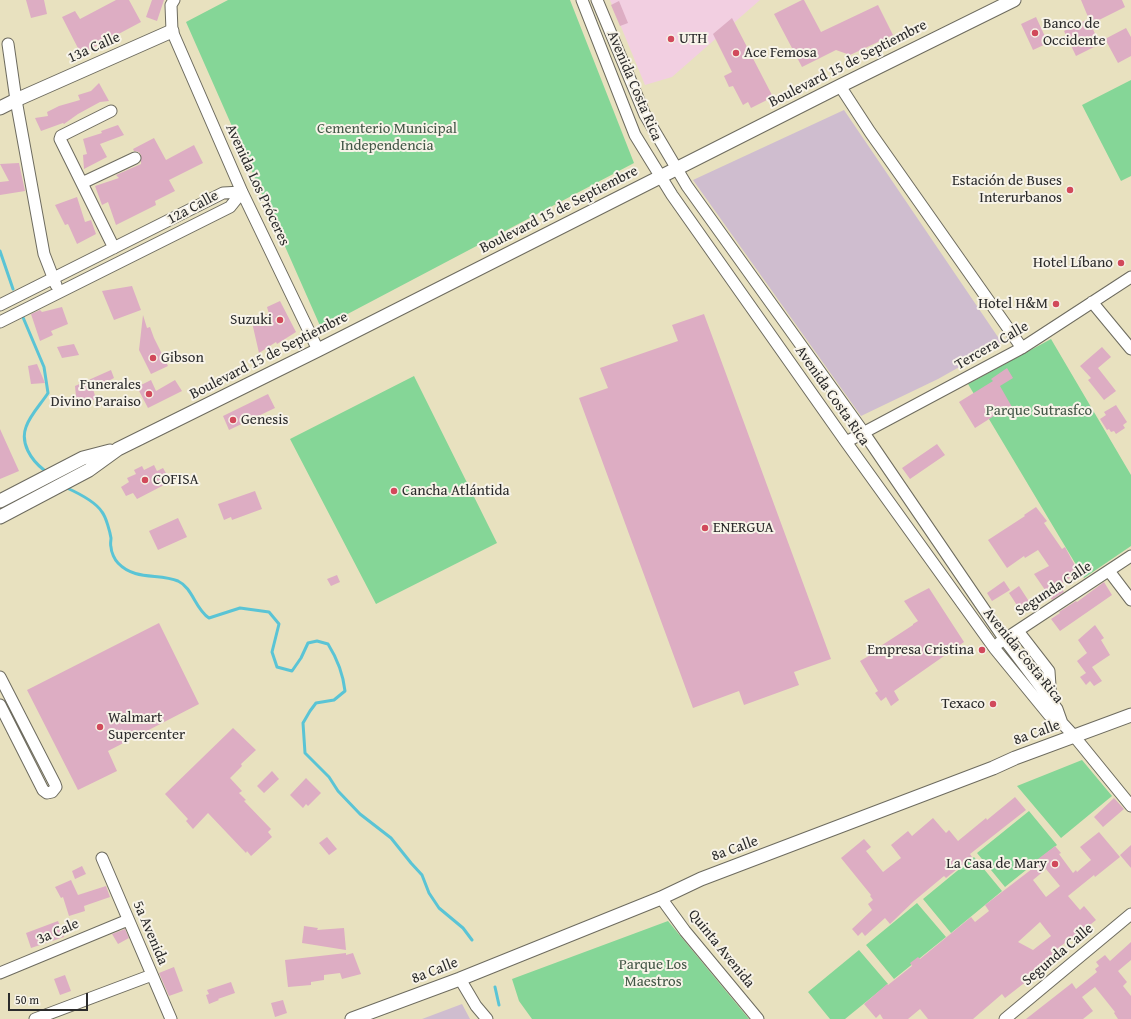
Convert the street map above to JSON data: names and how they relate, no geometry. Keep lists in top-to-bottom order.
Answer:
{
  "streets": {
    "street": [
      "13a Calle",
      "Boulevard 15 de Septiembre",
      "Avenida Costa Rica",
      "Avenida Los Próceres",
      "12a Calle",
      "Tercera Calle",
      "Segunda Calle",
      "8a Calle",
      "3a Cale",
      "5a Avenida",
      "Quinta Avenida"
    ]
  },
  "crossings": [
    ["13a Calle", "Avenida Los Próceres"],
    ["Boulevard 15 de Septiembre", "Avenida Costa Rica"],
    ["Boulevard 15 de Septiembre", "Avenida Los Próceres"],
    ["Avenida Costa Rica", "Tercera Calle"],
    ["Avenida Costa Rica", "Segunda Calle"],
    ["Avenida Los Próceres", "12a Calle"],
    ["8a Calle", "Quinta Avenida"],
    ["3a Cale", "5a Avenida"]
  ],
  "parks": ["Cementerio Municipal Independencia", "Parque Sutrasfco", "Parque Los Maestros"],
  "places": [
    "Banco de Occidente",
    "UTH",
    "Ace Femosa",
    "Estación de Buses Interurbanos",
    "Hotel Líbano",
    "Hotel H&M",
    "Suzuki",
    "Gibson",
    "Funerales Divino Paraiso",
    "Genesis",
    "COFISA",
    "Cancha Atlántida",
    "ENERGUA",
    "Empresa Cristina",
    "Texaco",
    "Walmart Supercenter",
    "La Casa de Mary"
  ],
  "scale_bar": "50 m"
}
